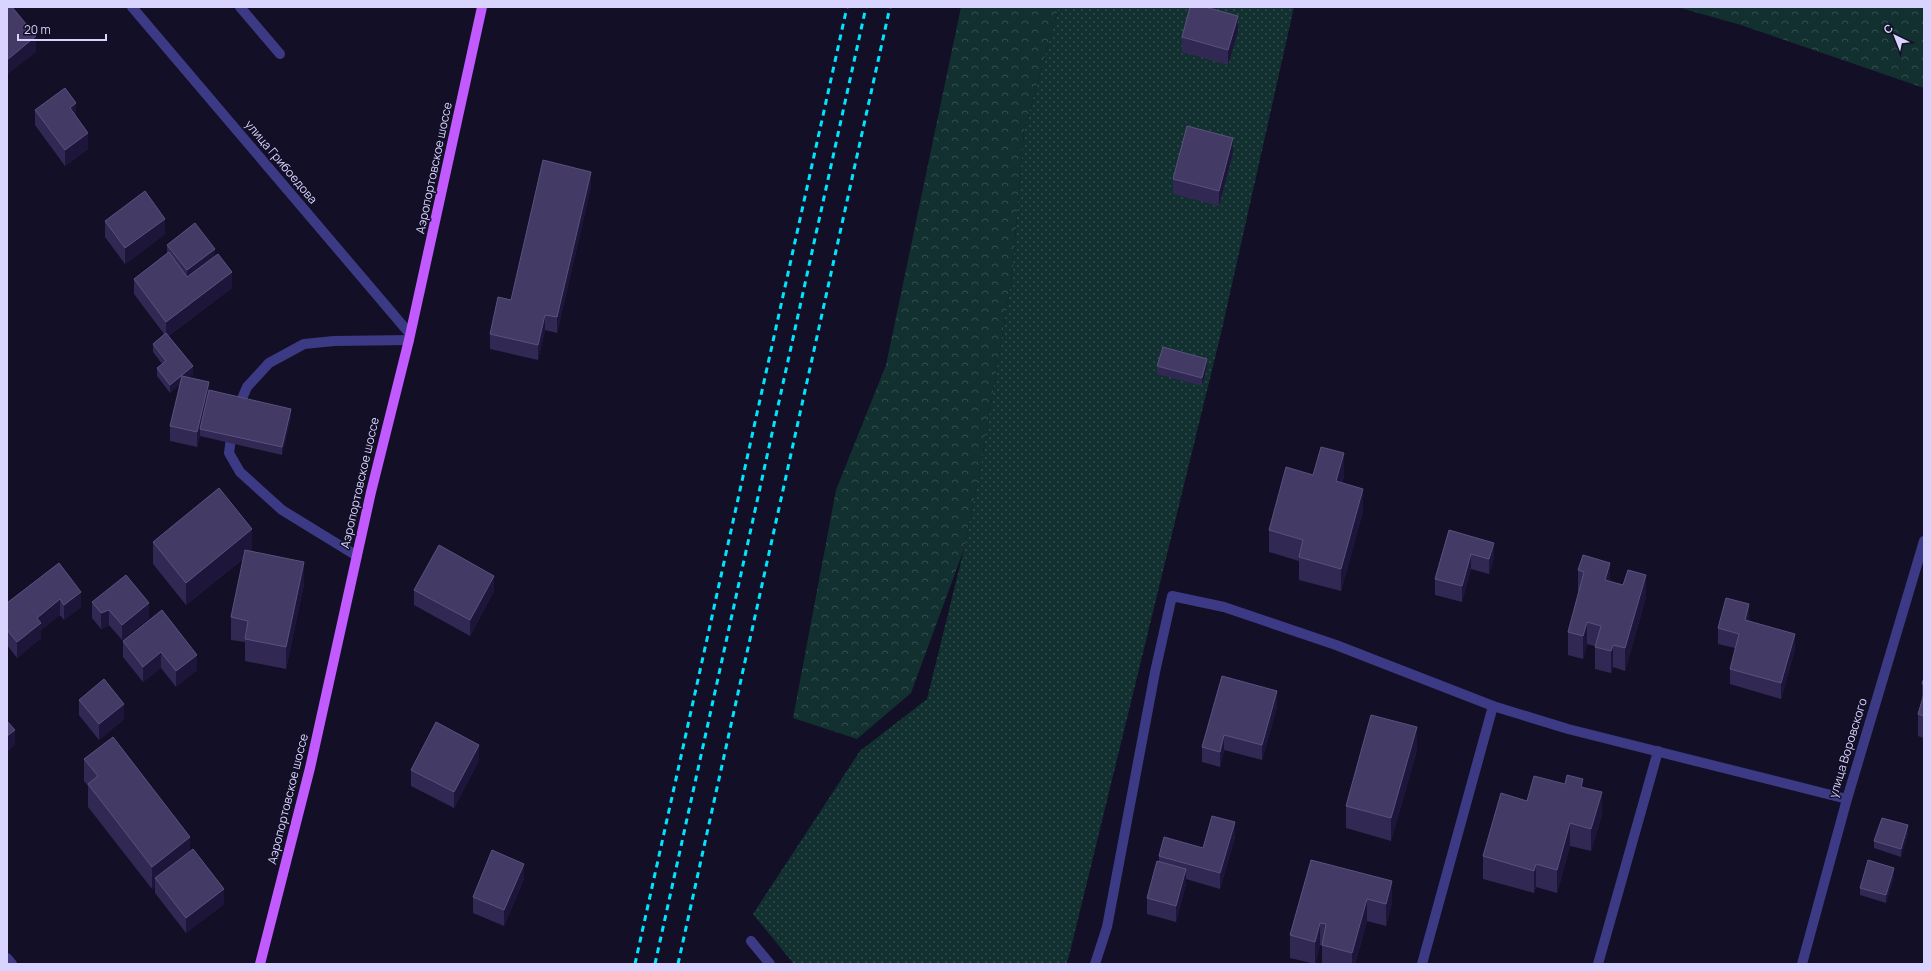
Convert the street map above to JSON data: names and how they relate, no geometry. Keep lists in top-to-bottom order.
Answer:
{
  "streets": {
    "main road": ["Аэропортовское шоссе"],
    "street": ["улица Грибоедова", "улица Воровского"]
  },
  "crossings": [
    ["улица Грибоедова", "Аэропортовское шоссе"]
  ],
  "scale_bar": "20 m",
  "north": "top left"
}
